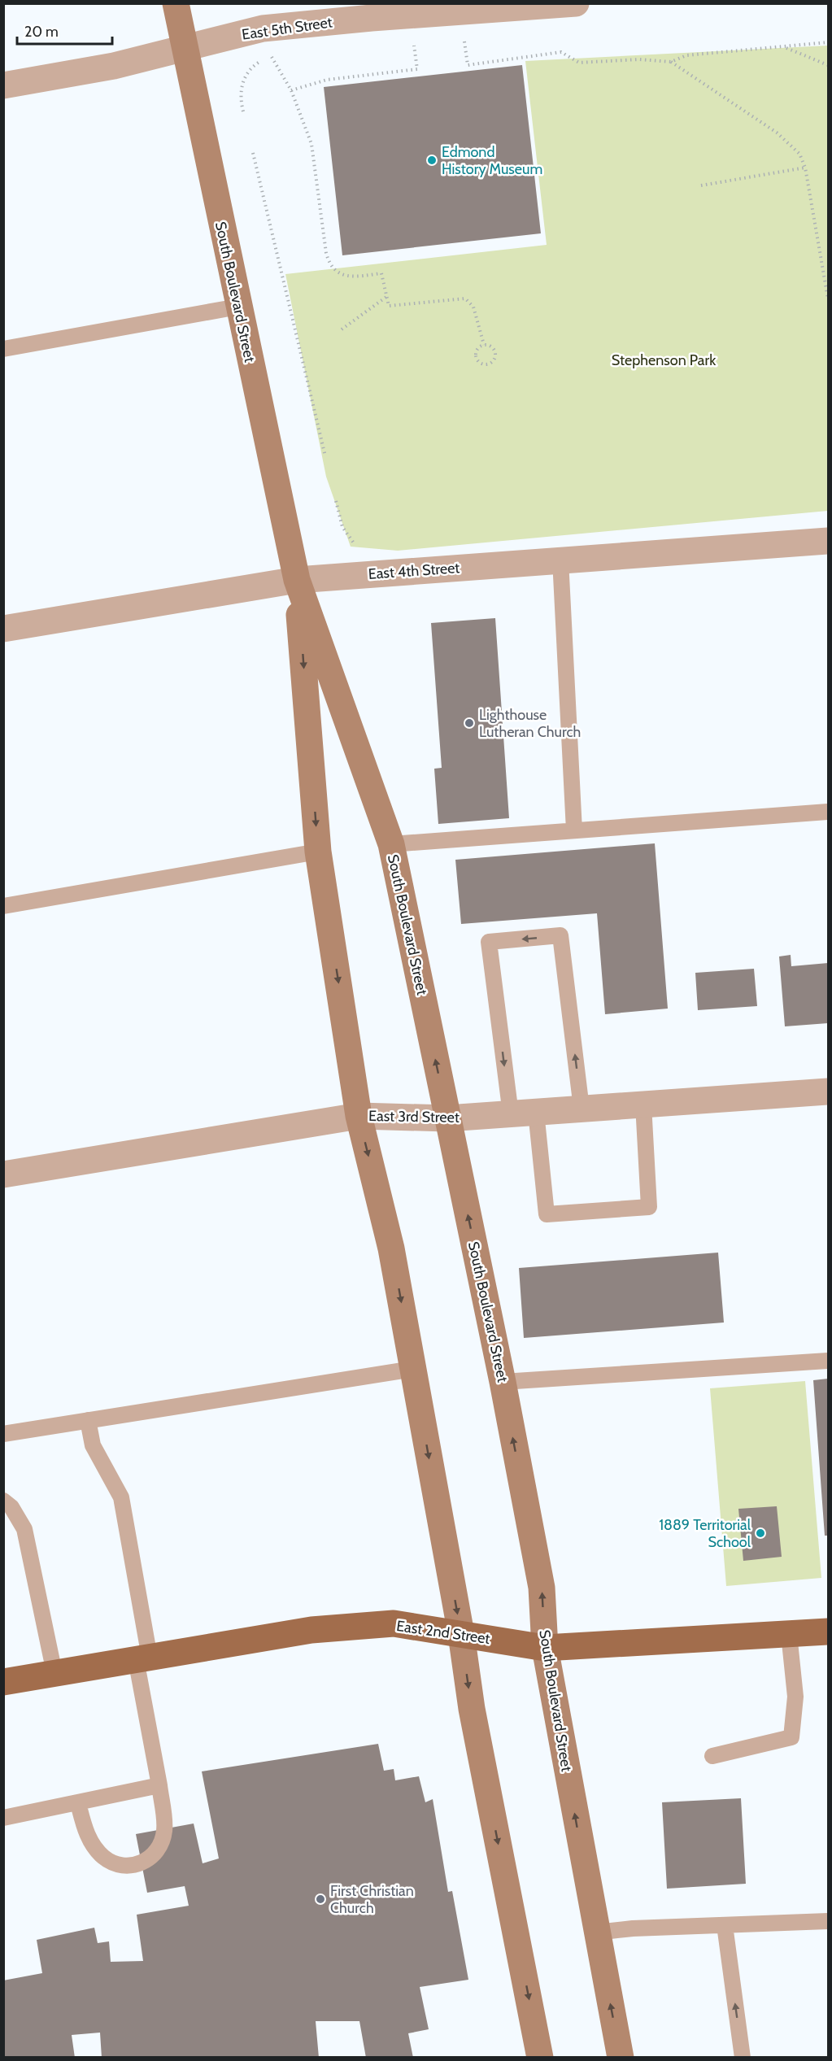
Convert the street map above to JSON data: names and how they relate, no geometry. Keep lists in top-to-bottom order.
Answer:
{
  "streets": {
    "main road": ["South Boulevard Street", "East 2nd Street"],
    "street": ["East 5th Street", "East 4th Street", "East 3rd Street"]
  },
  "crossings": [
    ["East 5th Street", "South Boulevard Street"],
    ["South Boulevard Street", "East 4th Street"],
    ["South Boulevard Street", "East 3rd Street"],
    ["South Boulevard Street", "East 2nd Street"]
  ],
  "parks": ["Stephenson Park"],
  "places": [
    "Edmond History Museum",
    "Lighthouse Lutheran Church",
    "1889 Territorial School",
    "First Christian Church"
  ],
  "scale_bar": "20 m"
}
